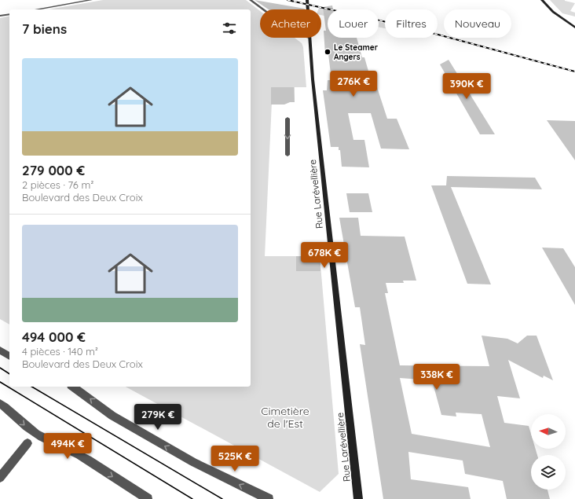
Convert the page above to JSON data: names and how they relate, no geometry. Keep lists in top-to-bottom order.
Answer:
{
  "streets": {
    "street": ["Rue Larévellière"]
  },
  "parks": ["Cimetière de l'Est"],
  "places": ["Le Steamer Angers"],
  "north": "left",
  "page": {
    "chip": [
      "Acheter",
      "Louer",
      "Filtres",
      "Nouveau"
    ],
    "heading": "7 biens",
    "list": [
      {
        "name": "279 000 €",
        "note": "2 pièces · 76 m² · Boulevard des Deux Croix"
      },
      {
        "name": "494 000 €",
        "note": "4 pièces · 140 m² · Boulevard des Deux Croix"
      }
    ],
    "price": [
      "276K €",
      "390K €",
      "678K €",
      "338K €",
      "279K €",
      "494K €",
      "525K €"
    ]
  }
}
